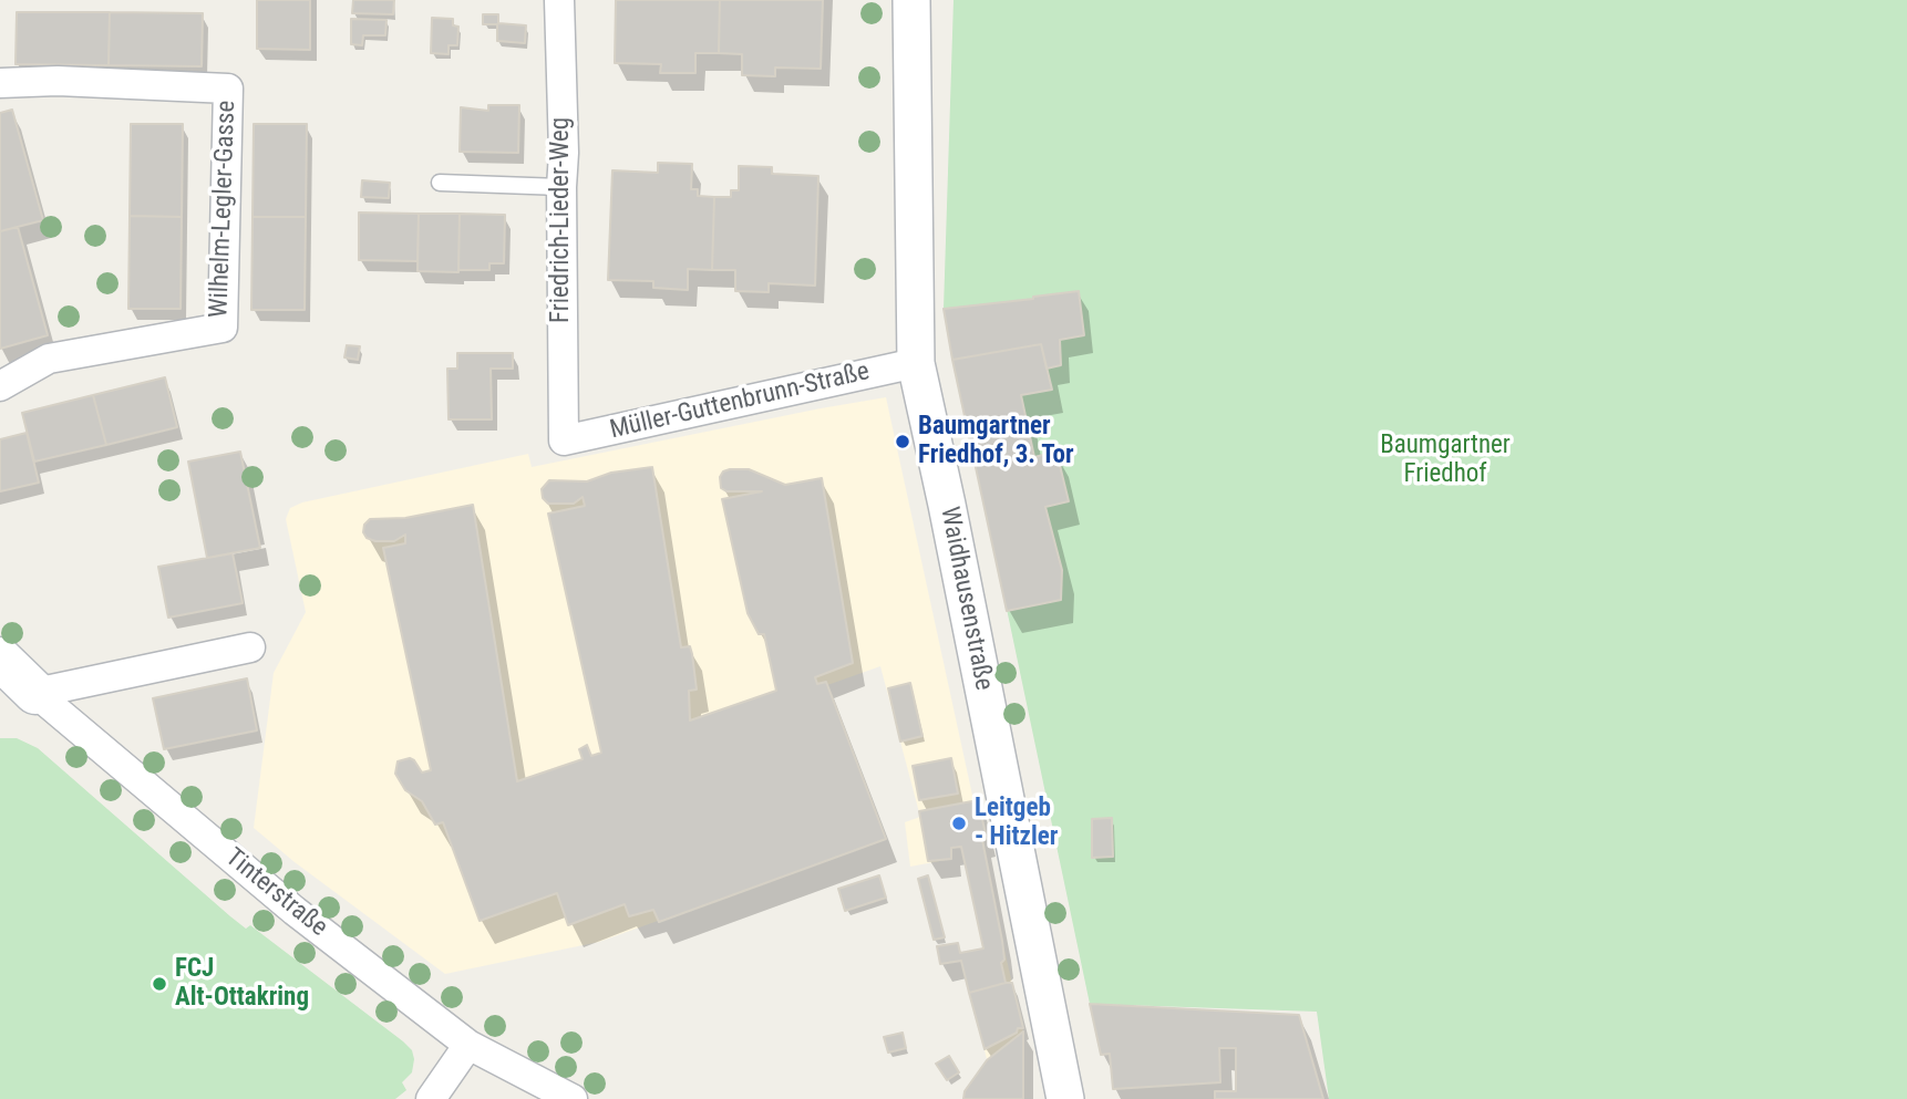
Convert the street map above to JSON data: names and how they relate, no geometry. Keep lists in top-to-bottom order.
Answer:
{
  "streets": {
    "main road": ["Tinterstraße"],
    "street": [
      "Wilhelm-Legler-Gasse",
      "Friedrich-Lieder-Weg",
      "Müller-Guttenbrunn-Straße",
      "Waidhausenstraße"
    ]
  },
  "crossings": [
    ["Friedrich-Lieder-Weg", "Müller-Guttenbrunn-Straße"],
    ["Müller-Guttenbrunn-Straße", "Waidhausenstraße"]
  ],
  "parks": ["Baumgartner Friedhof"],
  "places": ["Baumgartner Friedhof, 3. Tor", "Leitgeb - Hitzler", "FCJ Alt-Ottakring"]
}
